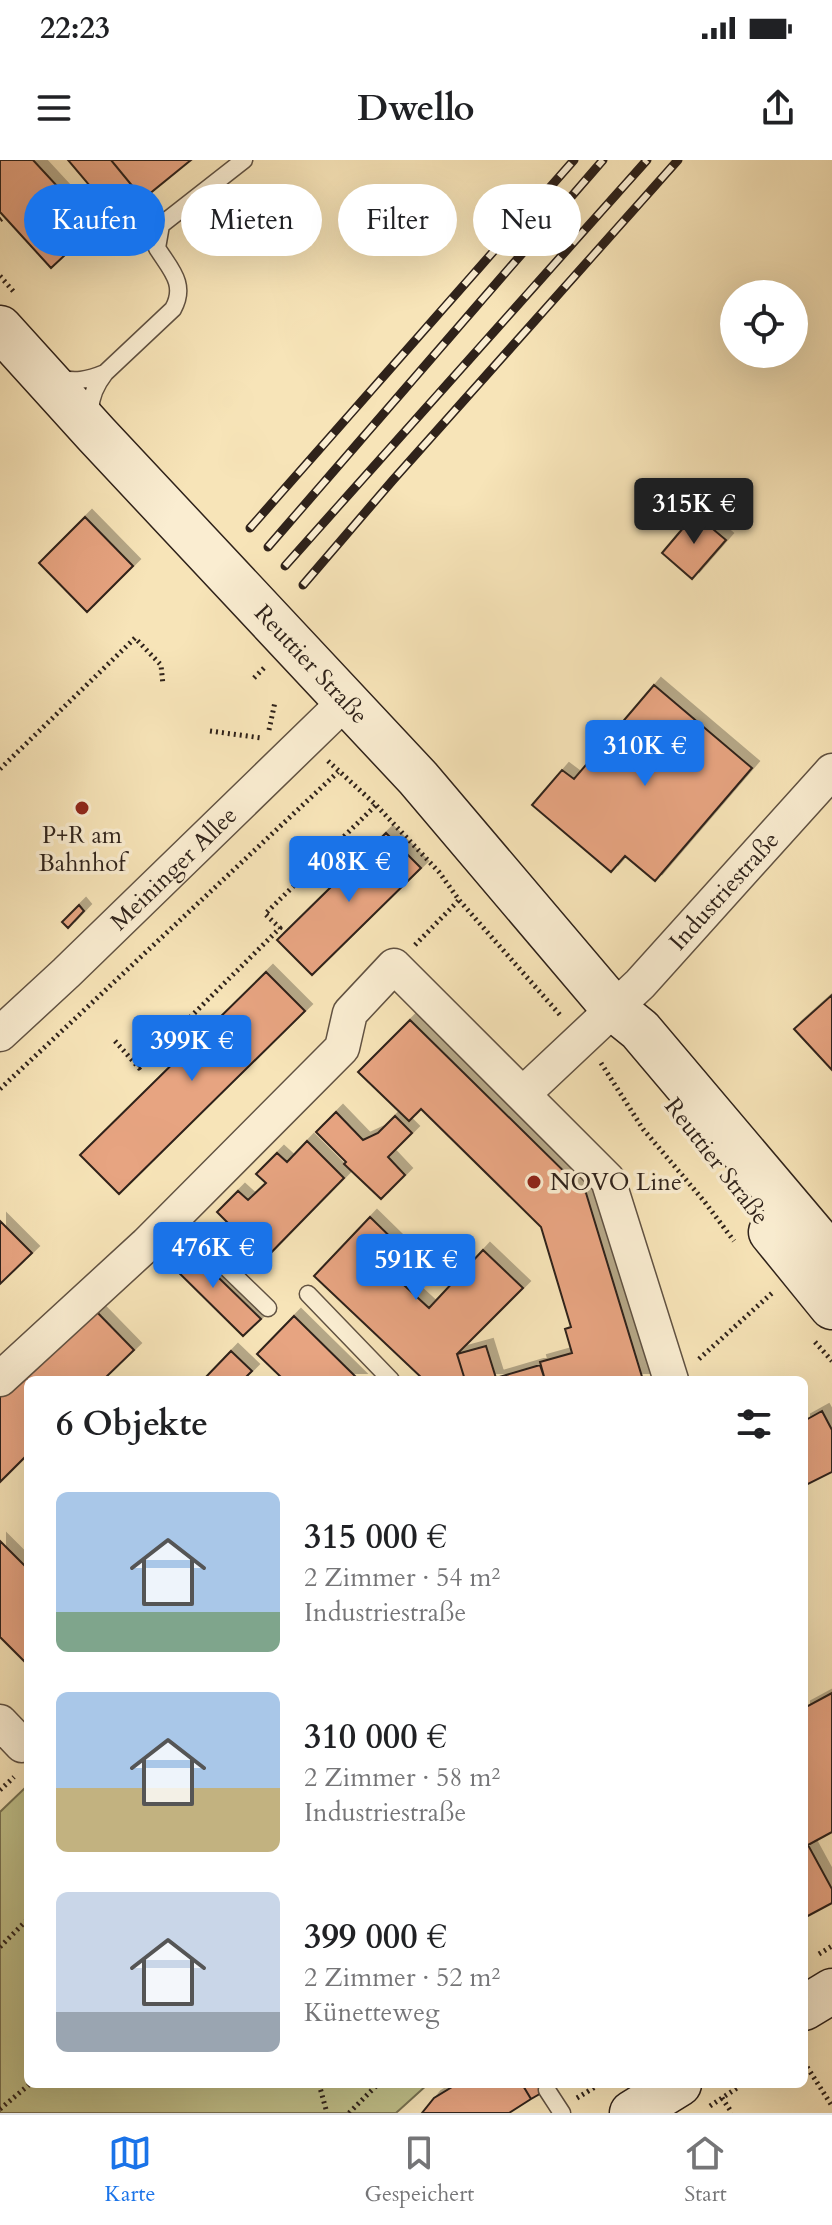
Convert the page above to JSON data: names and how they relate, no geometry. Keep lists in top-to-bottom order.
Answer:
{
  "streets": {
    "main road": ["Reuttier Straße"],
    "street": ["Meininger Allee", "Industriestraße"]
  },
  "crossings": [
    ["Reuttier Straße", "Meininger Allee"],
    ["Reuttier Straße", "Industriestraße"]
  ],
  "places": ["P+R am Bahnhof", "NOVO Line"],
  "page": {
    "status": "22:23",
    "header": "Dwello",
    "chip": [
      "Kaufen",
      "Mieten",
      "Filter",
      "Neu"
    ],
    "price": [
      "315K €",
      "310K €",
      "408K €",
      "399K €",
      "476K €",
      "591K €"
    ],
    "heading": "6 Objekte",
    "list": [
      {
        "name": "315 000 €",
        "note": "2 Zimmer · 54 m² · Industriestraße"
      },
      {
        "name": "310 000 €",
        "note": "2 Zimmer · 58 m² · Industriestraße"
      },
      {
        "name": "399 000 €",
        "note": "2 Zimmer · 52 m² · Künetteweg"
      }
    ],
    "tabs": ["Karte", "Gespeichert", "Start"]
  }
}
